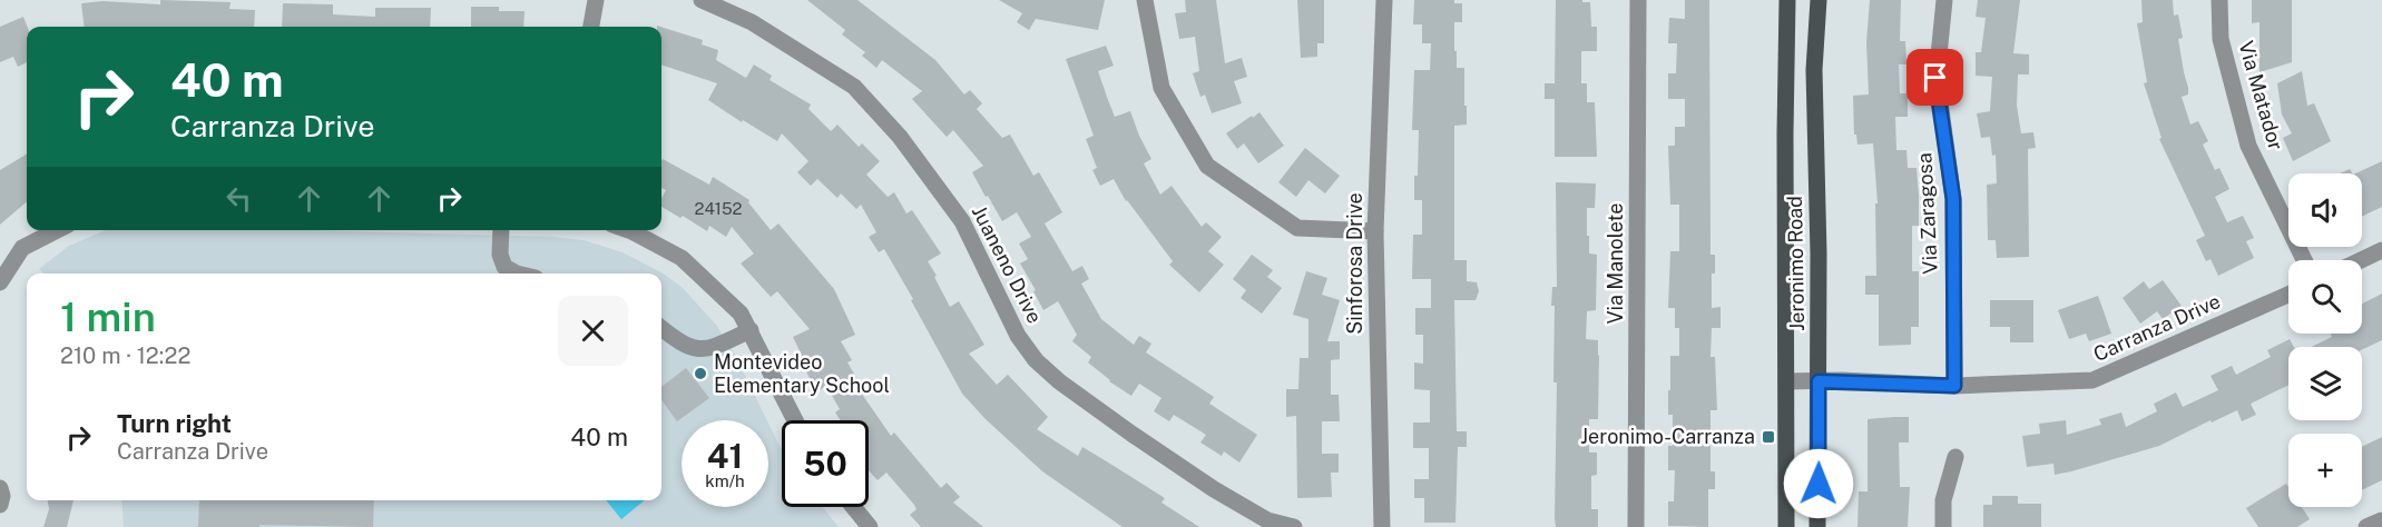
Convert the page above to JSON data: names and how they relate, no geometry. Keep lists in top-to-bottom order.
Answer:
{
  "streets": {
    "main road": ["Jeronimo Road"],
    "street": [
      "Via Matador",
      "Via Zaragosa",
      "Sinforosa Drive",
      "Via Manolete",
      "Juaneno Drive",
      "Carranza Drive"
    ]
  },
  "crossings": [
    ["Via Zaragosa", "Carranza Drive"],
    ["Jeronimo Road", "Carranza Drive"]
  ],
  "places": {
    "other": ["Montevideo Elementary School"],
    "transit": ["Jeronimo-Carranza"]
  },
  "house_numbers": ["24152"],
  "page": {
    "turn": ["40 m", "Carranza Drive"],
    "map_buttons": "+",
    "heading": ["1 min", "210 m · 12:22"],
    "list": [
      {
        "name": "Turn right",
        "note": "Carranza Drive",
        "value": "40 m"
      }
    ],
    "speed": "41 km/h",
    "limit": "50"
  }
}
